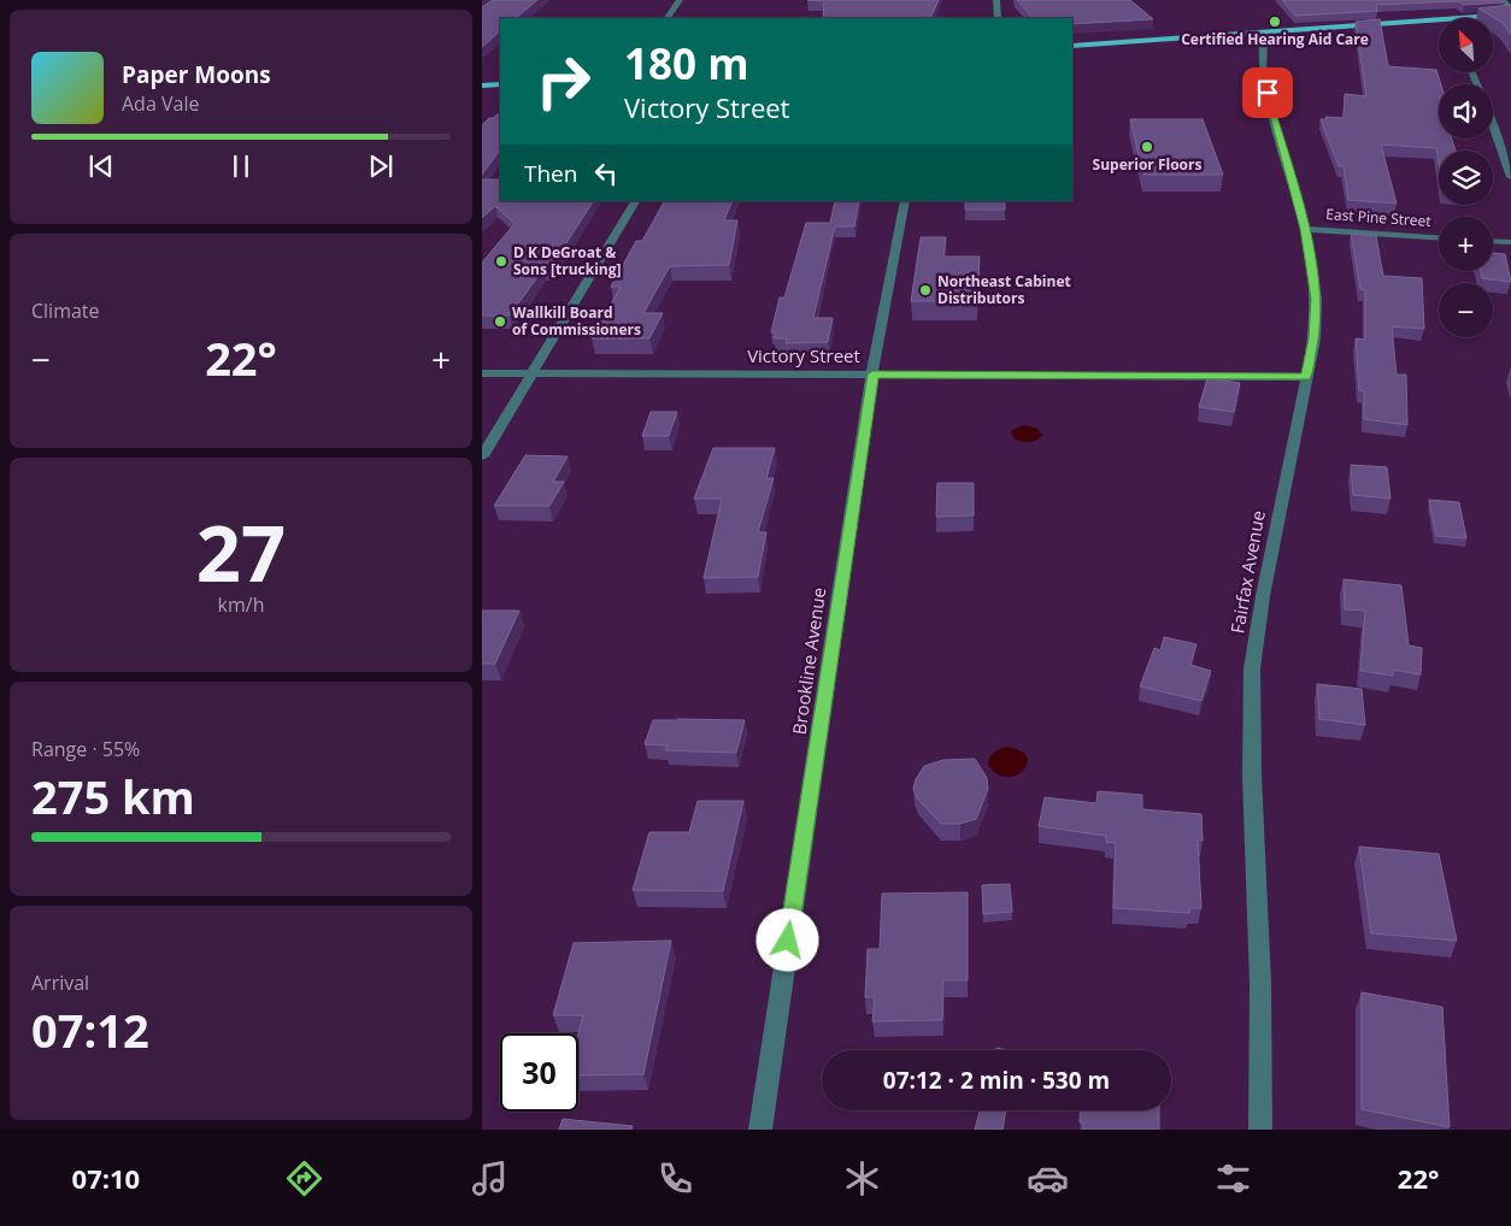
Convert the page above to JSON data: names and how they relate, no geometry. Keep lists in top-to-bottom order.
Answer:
{
  "streets": {
    "street": [
      "East Pine Street",
      "Victory Street",
      "Fairfax Avenue",
      "Brookline Avenue"
    ]
  },
  "crossings": [
    ["East Pine Street", "Fairfax Avenue"],
    ["Victory Street", "Fairfax Avenue"],
    ["Victory Street", "Brookline Avenue"]
  ],
  "places": [
    "Certified Hearing Aid Care",
    "Superior Floors",
    "D K DeGroat & Sons [trucking]",
    "Northeast Cabinet Distributors",
    "Wallkill Board of Commissioners"
  ],
  "north": "top left",
  "page": {
    "map_buttons": ["+", "−"],
    "turn": ["180 m", "Victory Street"],
    "song": ["Paper Moons", "Ada Vale"],
    "then": "Then",
    "tile": [
      "Climate",
      ["27", "km/h"],
      ["Range · 55%", "275 km"],
      ["Arrival", "07:12"]
    ],
    "heat": ["−", "22°", "+"],
    "limit": "30",
    "trip": "07:12 · 2 min · 530 m",
    "tabs": ["07:10", "22°"]
  }
}
